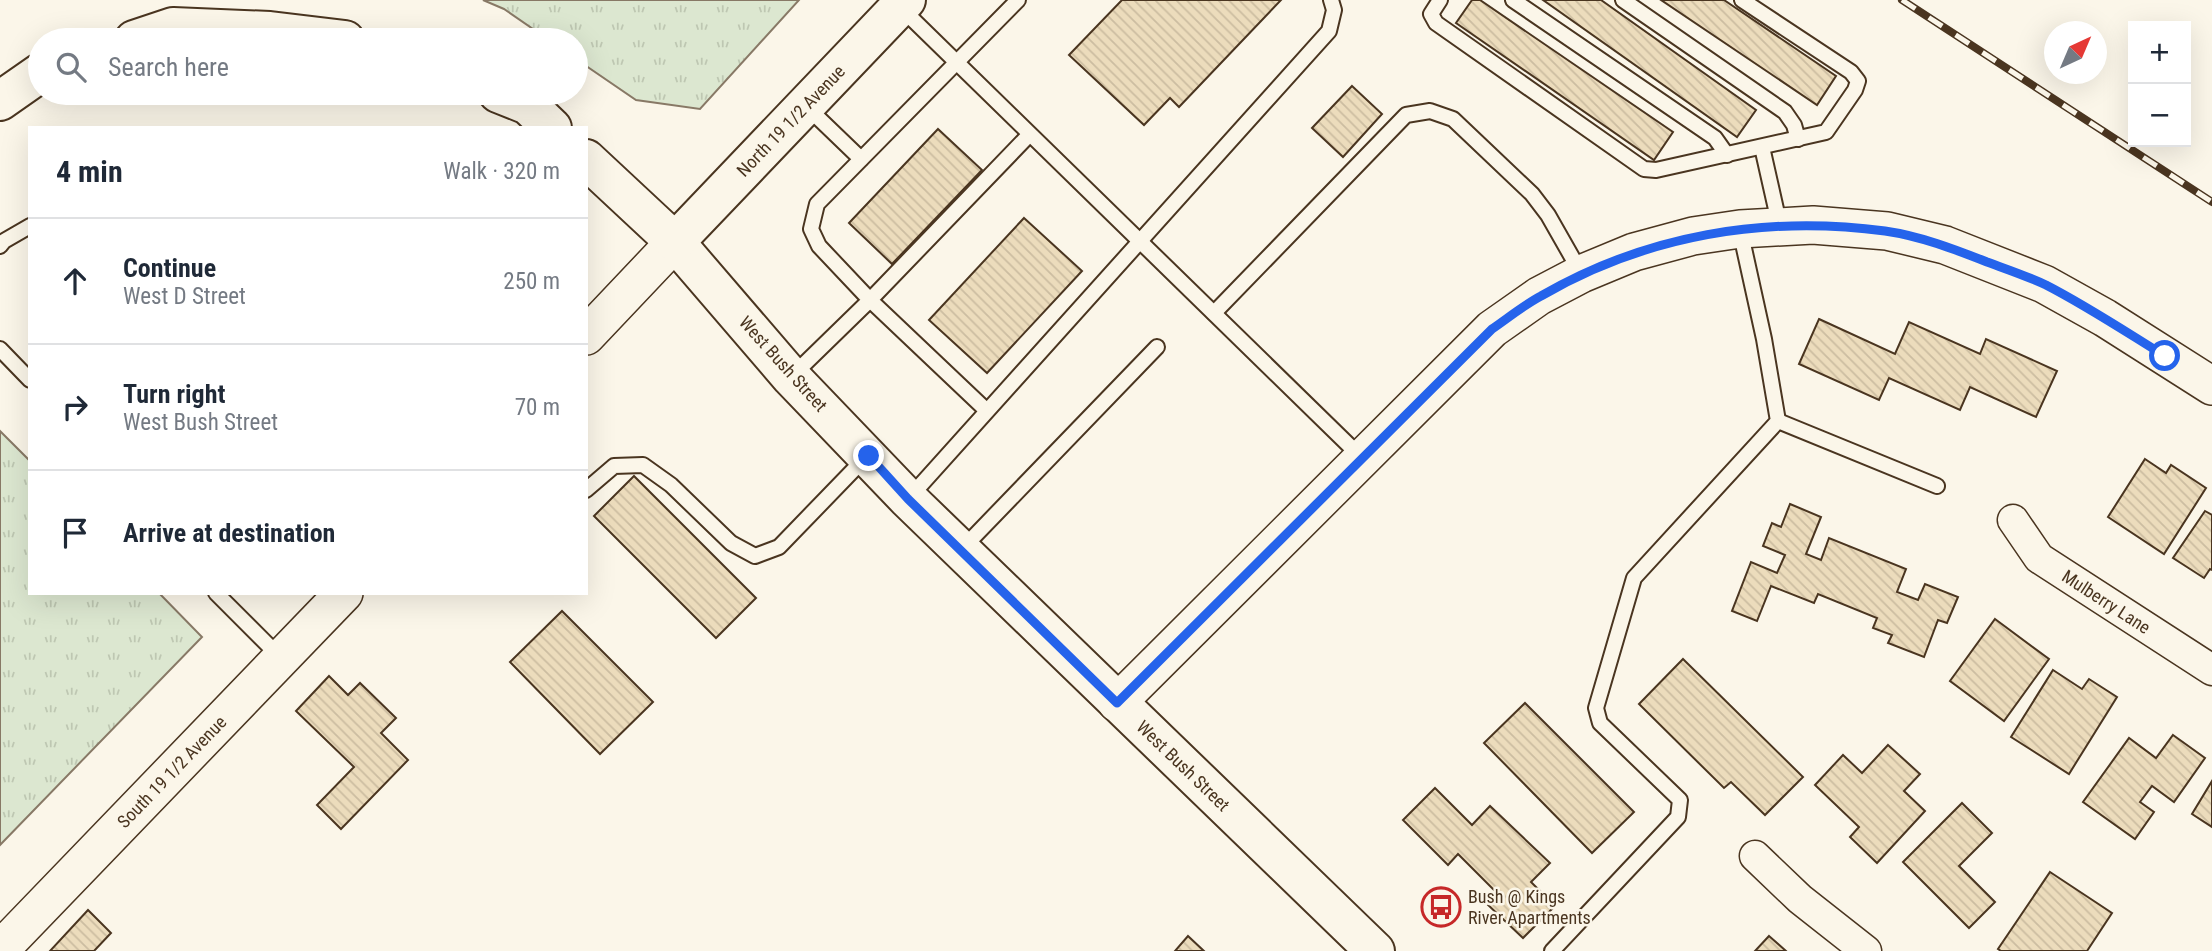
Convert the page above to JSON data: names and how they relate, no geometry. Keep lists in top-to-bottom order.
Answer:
{
  "streets": {
    "main road": ["North 19 1/2 Avenue", "West Bush Street"],
    "street": ["Mulberry Lane", "South 19 1/2 Avenue"]
  },
  "crossings": [
    ["North 19 1/2 Avenue", "West Bush Street"]
  ],
  "places": {
    "bus stop": ["Bush @ Kings River Apartments"]
  },
  "north": "top right",
  "page": {
    "map_buttons": ["+", "−"],
    "search": "Search here",
    "heading": ["4 min", "Walk · 320 m"],
    "list": [
      ["Continue", "West D Street", "250 m"],
      ["Turn right", "West Bush Street", "70 m"],
      "Arrive at destination"
    ]
  }
}
